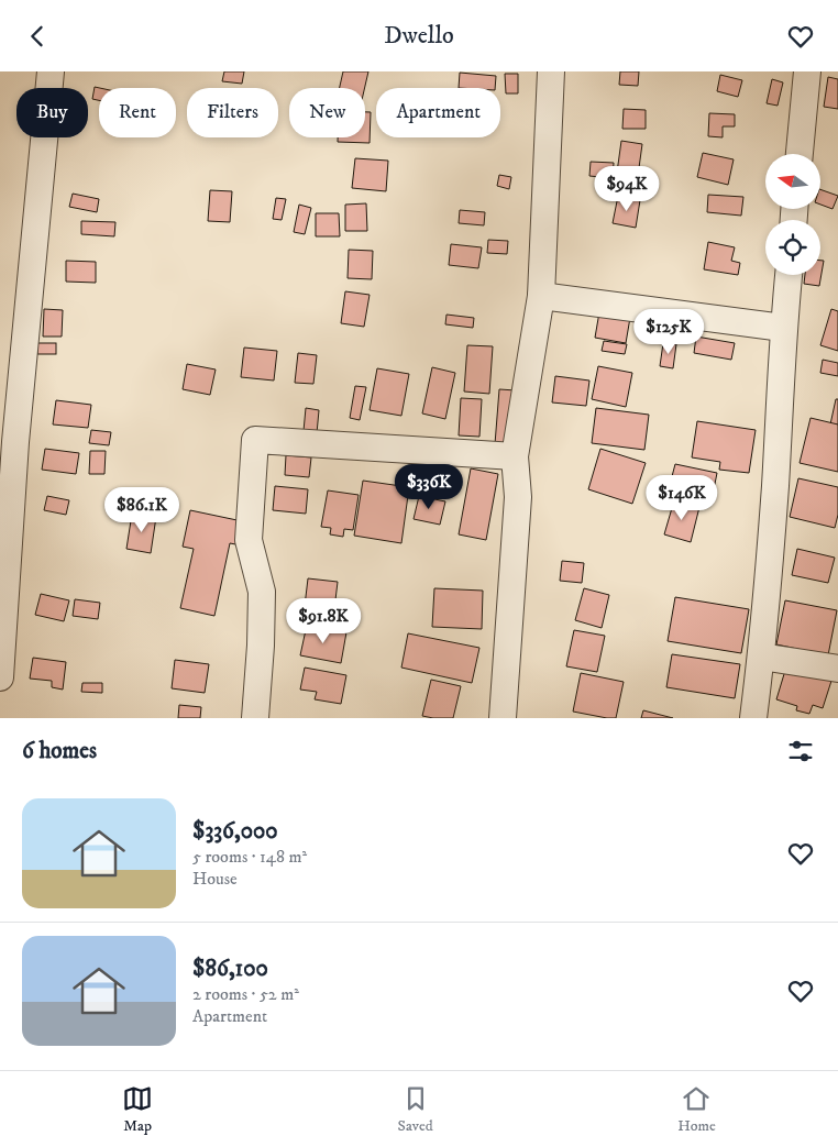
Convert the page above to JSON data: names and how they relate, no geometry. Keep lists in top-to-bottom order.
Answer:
{
  "north": "left",
  "page": {
    "header": "Dwello",
    "chip": [
      "Buy",
      "Rent",
      "Filters",
      "New",
      "Apartment"
    ],
    "price": [
      "$94K",
      "$125K",
      "$336K",
      "$146K",
      "$86.1K",
      "$91.8K"
    ],
    "heading": "6 homes",
    "list": [
      {
        "name": "$336,000",
        "note": "5 rooms · 148 m² · House"
      },
      {
        "name": "$86,100",
        "note": "2 rooms · 52 m² · Apartment"
      }
    ],
    "tabs": ["Map", "Saved", "Home"]
  }
}
